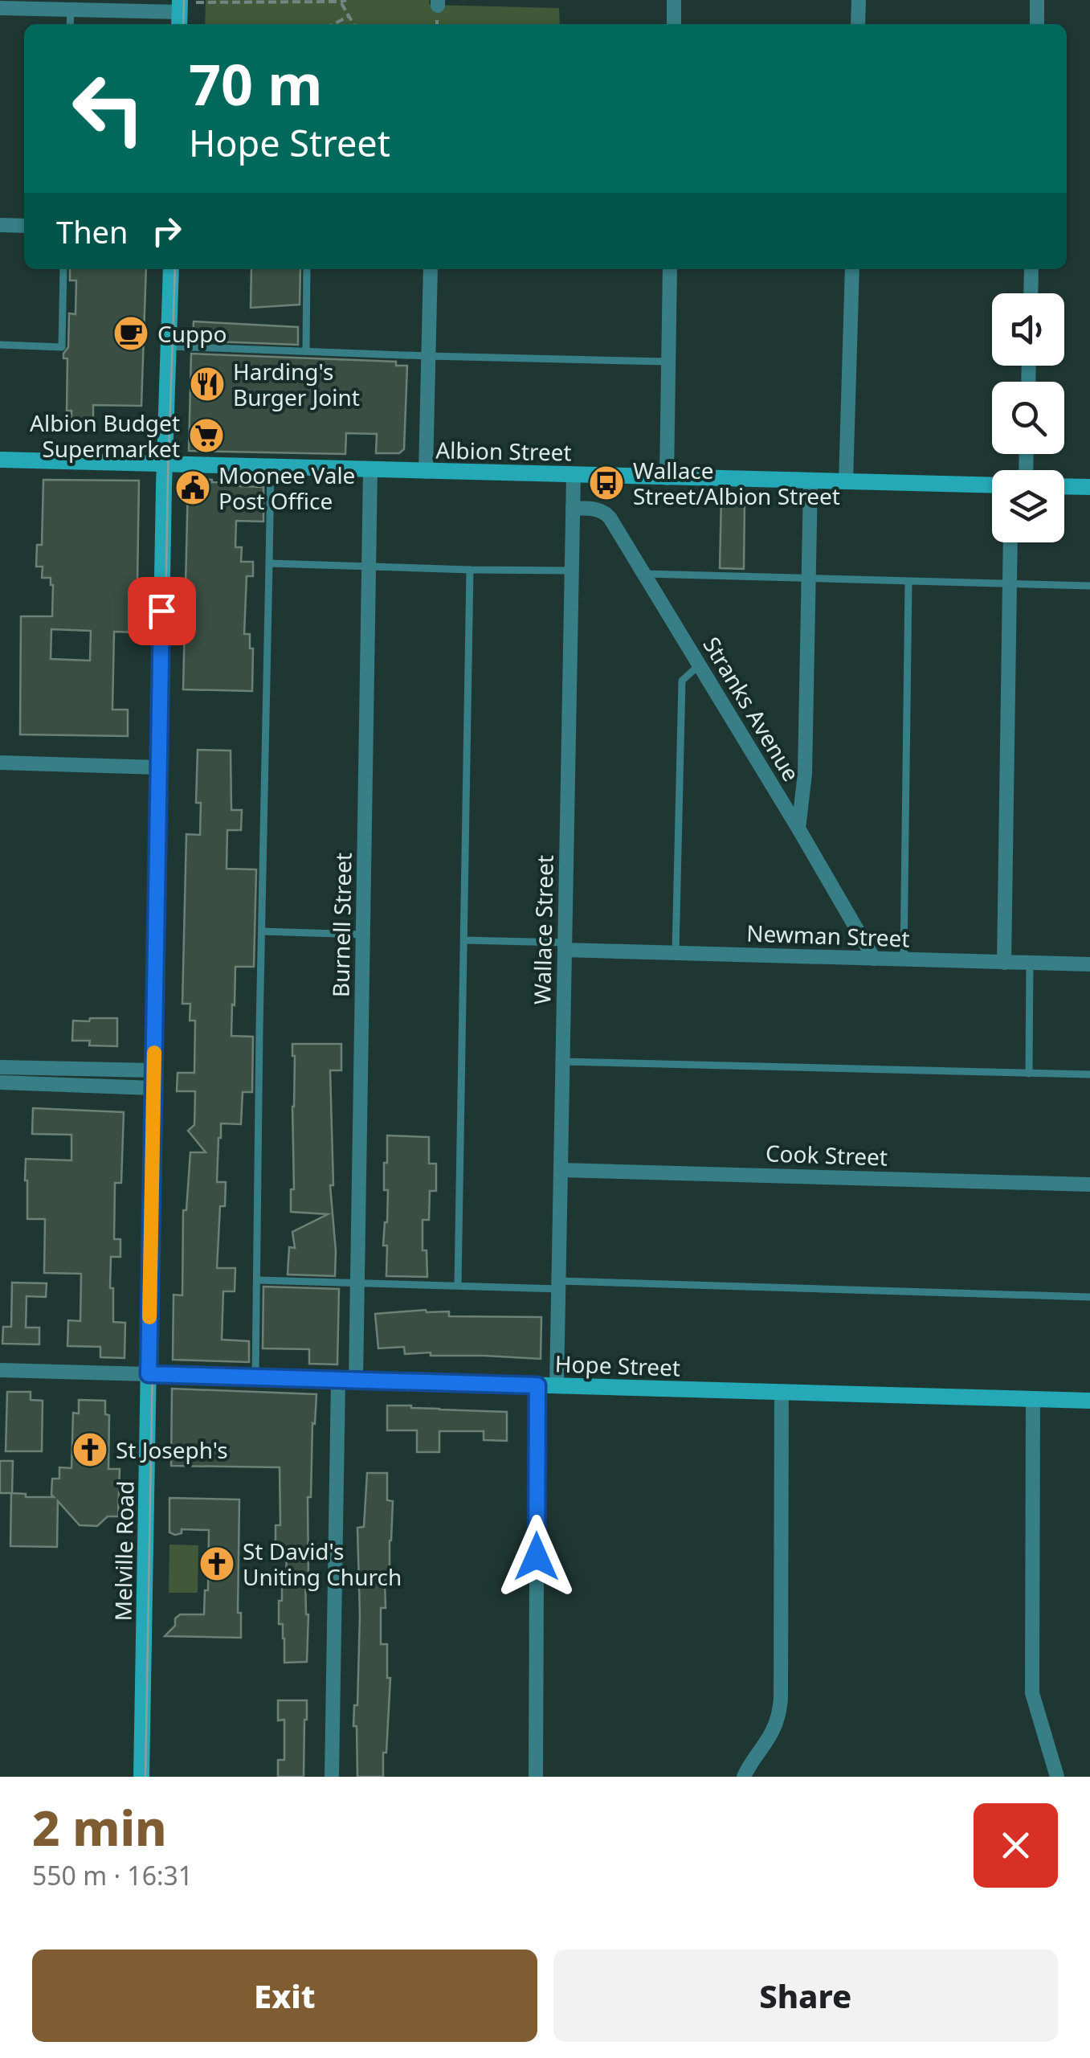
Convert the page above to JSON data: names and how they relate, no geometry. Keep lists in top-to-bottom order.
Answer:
{
  "streets": {
    "street": [
      "Albion Street",
      "Stranks Avenue",
      "Burnell Street",
      "Wallace Street",
      "Newman Street",
      "Cook Street",
      "Hope Street",
      "Melville Road"
    ]
  },
  "crossings": [
    ["Albion Street", "Burnell Street"],
    ["Albion Street", "Wallace Street"],
    ["Albion Street", "Melville Road"],
    ["Stranks Avenue", "Wallace Street"],
    ["Stranks Avenue", "Newman Street"],
    ["Burnell Street", "Hope Street"],
    ["Wallace Street", "Newman Street"],
    ["Wallace Street", "Cook Street"],
    ["Wallace Street", "Hope Street"],
    ["Hope Street", "Melville Road"]
  ],
  "places": {
    "cafe": ["Cuppo"],
    "restaurant": ["Harding's Burger Joint"],
    "supermarket": ["Albion Budget Supermarket"],
    "bus stop": ["Wallace Street/Albion Street"],
    "public building": ["Moonee Vale Post Office"],
    "church": ["St Joseph's", "St David's Uniting Church"]
  },
  "page": {
    "turn": ["70 m", "Hope Street"],
    "then": "Then",
    "heading": ["2 min", "550 m · 16:31"],
    "buttons": ["Exit", "Share"]
  }
}
